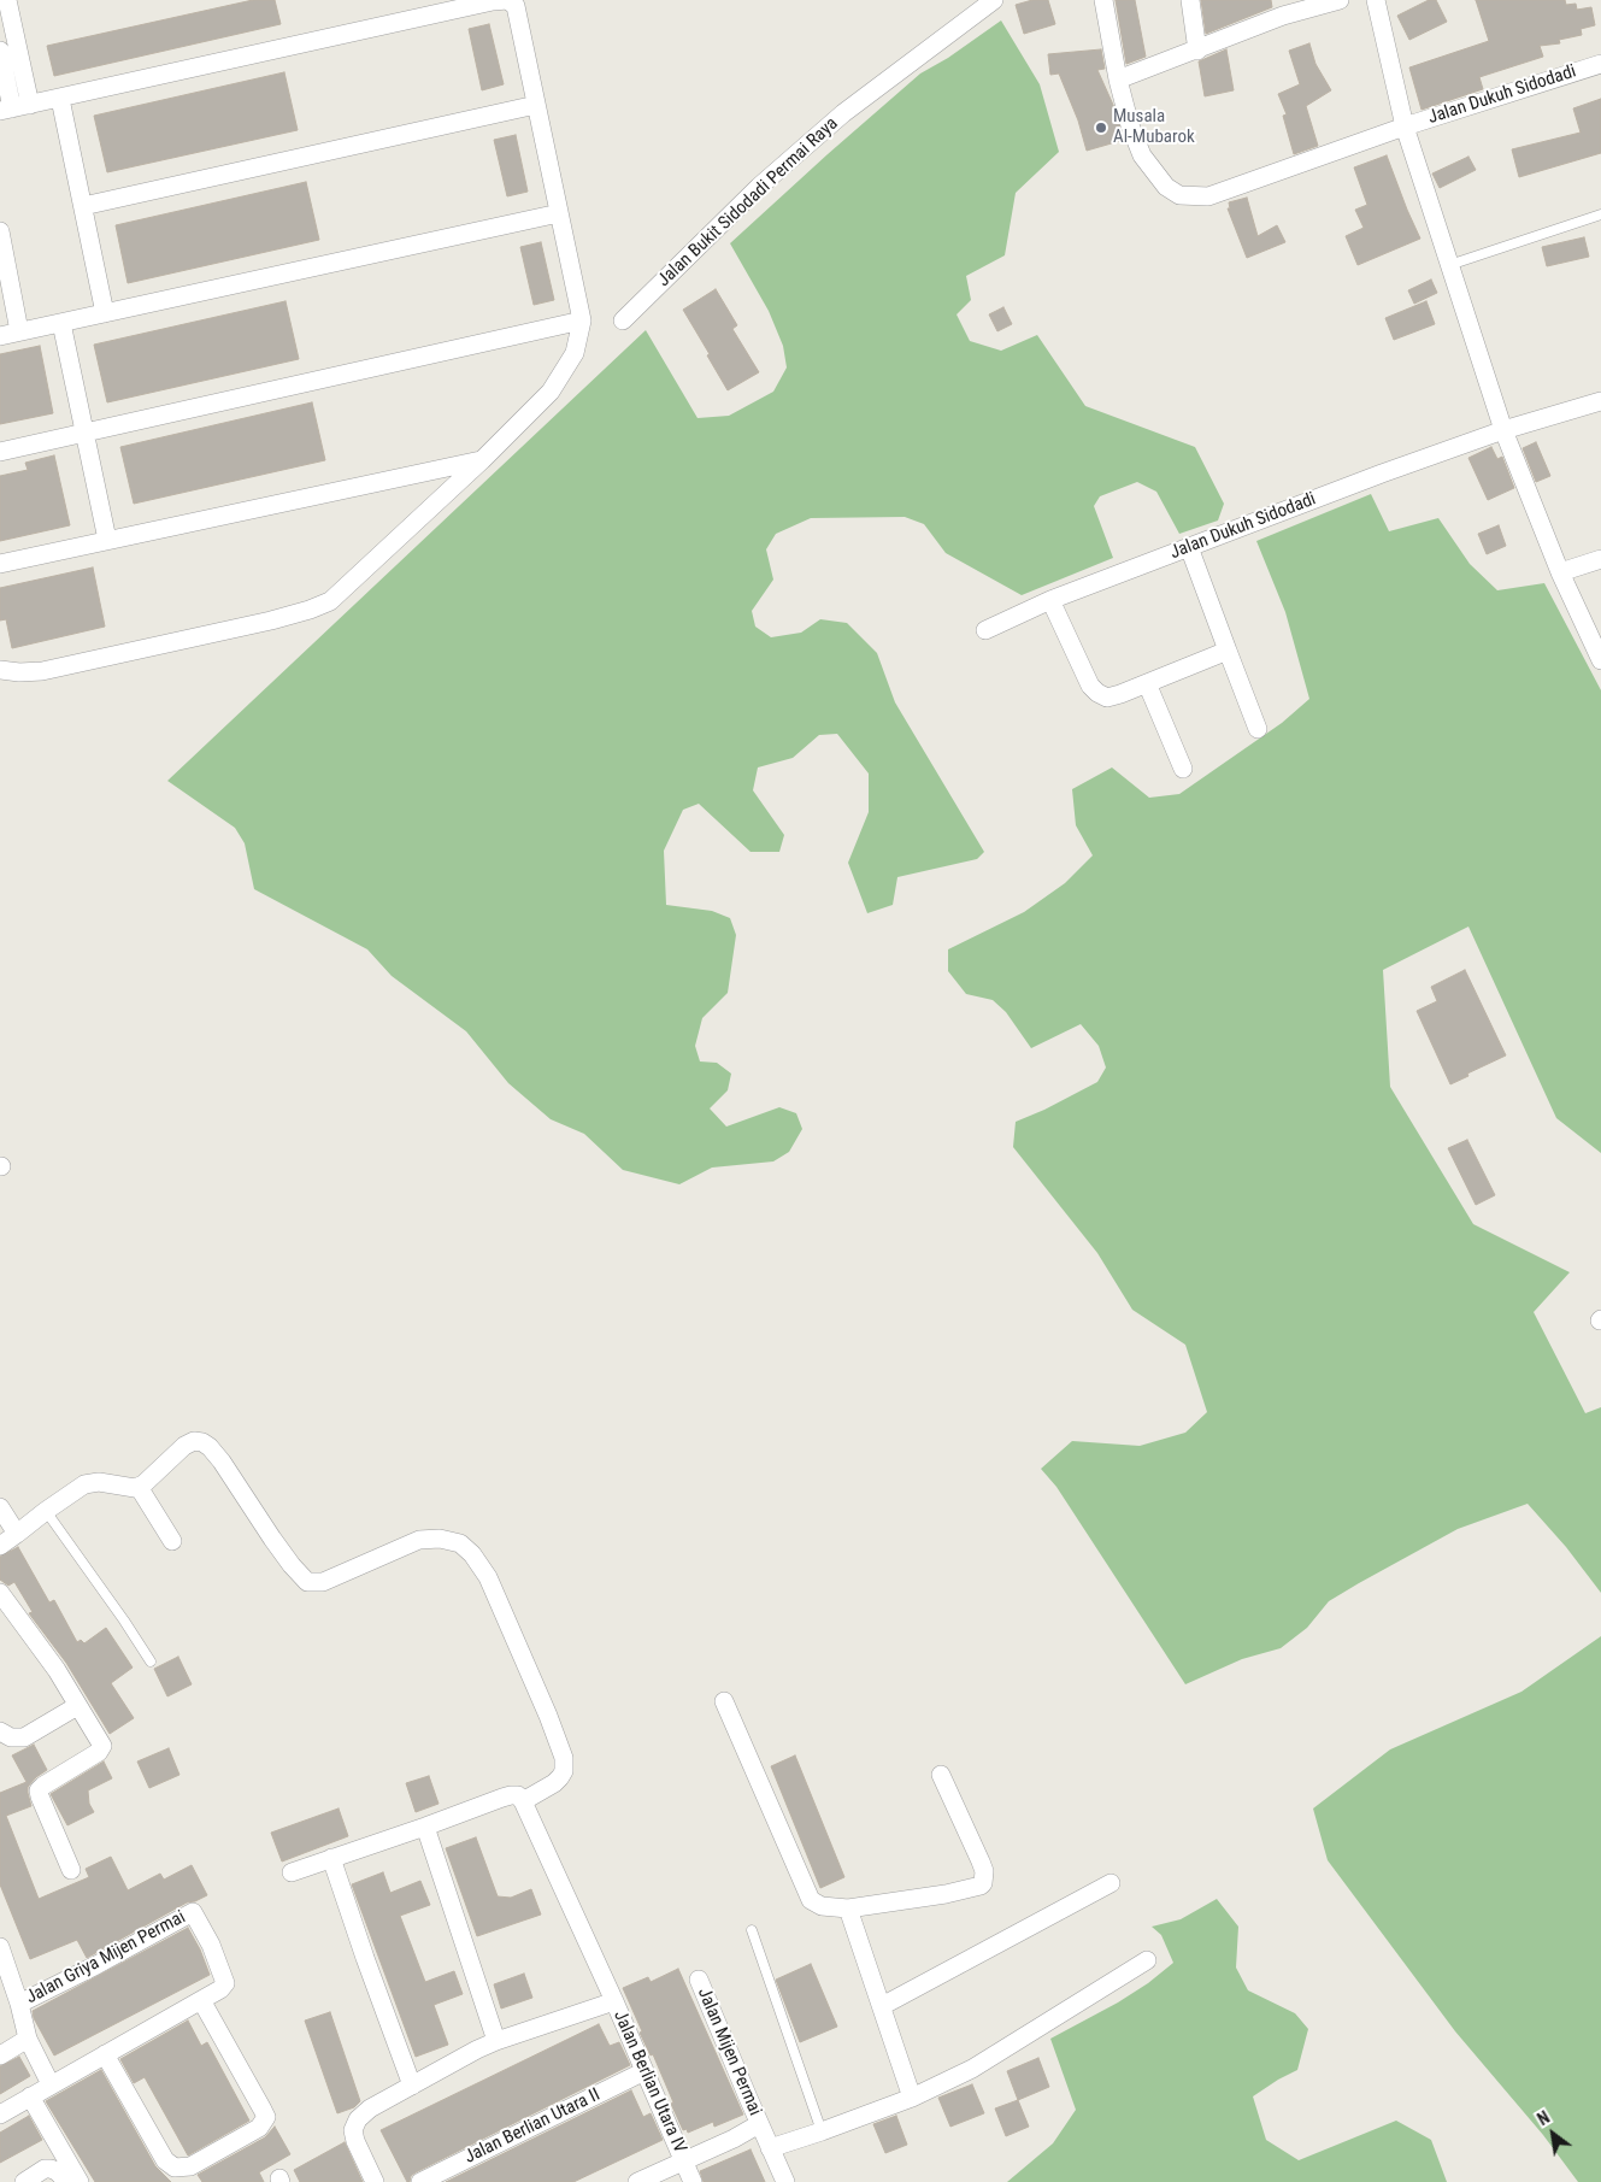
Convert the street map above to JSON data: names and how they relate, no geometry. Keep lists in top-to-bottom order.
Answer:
{
  "streets": {
    "street": [
      "Jalan Dukuh Sidodadi",
      "Jalan Bukit Sidodadi Permai Raya",
      "Jalan Griya Mijen Permai",
      "Jalan Mijen Permai",
      "Jalan Berlian Utara IV",
      "Jalan Berlian Utara II"
    ]
  },
  "crossings": [
    ["Jalan Mijen Permai", "Jalan Berlian Utara IV"],
    ["Jalan Berlian Utara IV", "Jalan Berlian Utara II"]
  ],
  "places": ["Musala Al-Mubarok"],
  "north": "top left"
}
